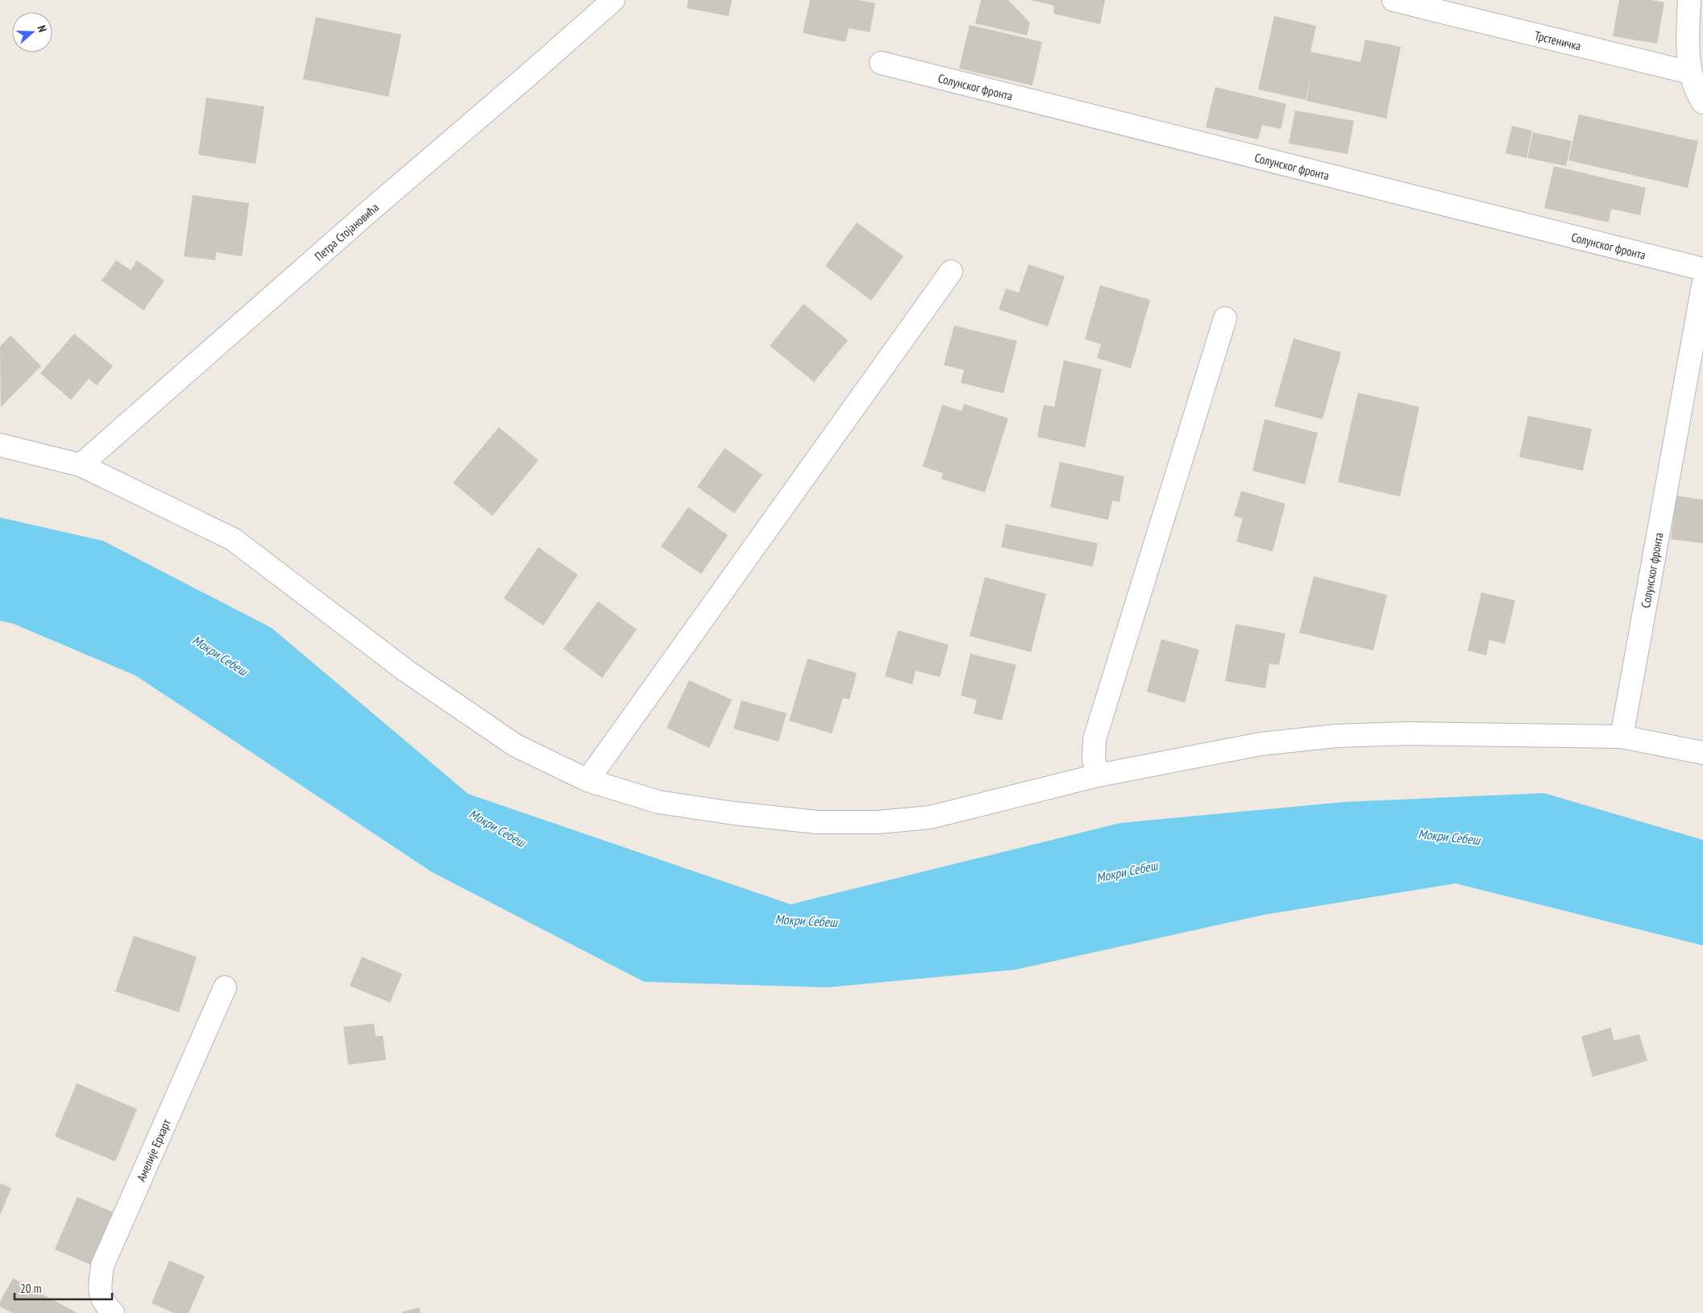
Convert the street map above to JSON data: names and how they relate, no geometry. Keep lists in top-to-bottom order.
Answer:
{
  "streets": {
    "street": [
      "Трстеничка",
      "Солунског фронта",
      "Петра Стојановића",
      "Амелије Ерхарт"
    ]
  },
  "water": ["Мокри Себеш"],
  "scale_bar": "20 m",
  "north": "right"
}
